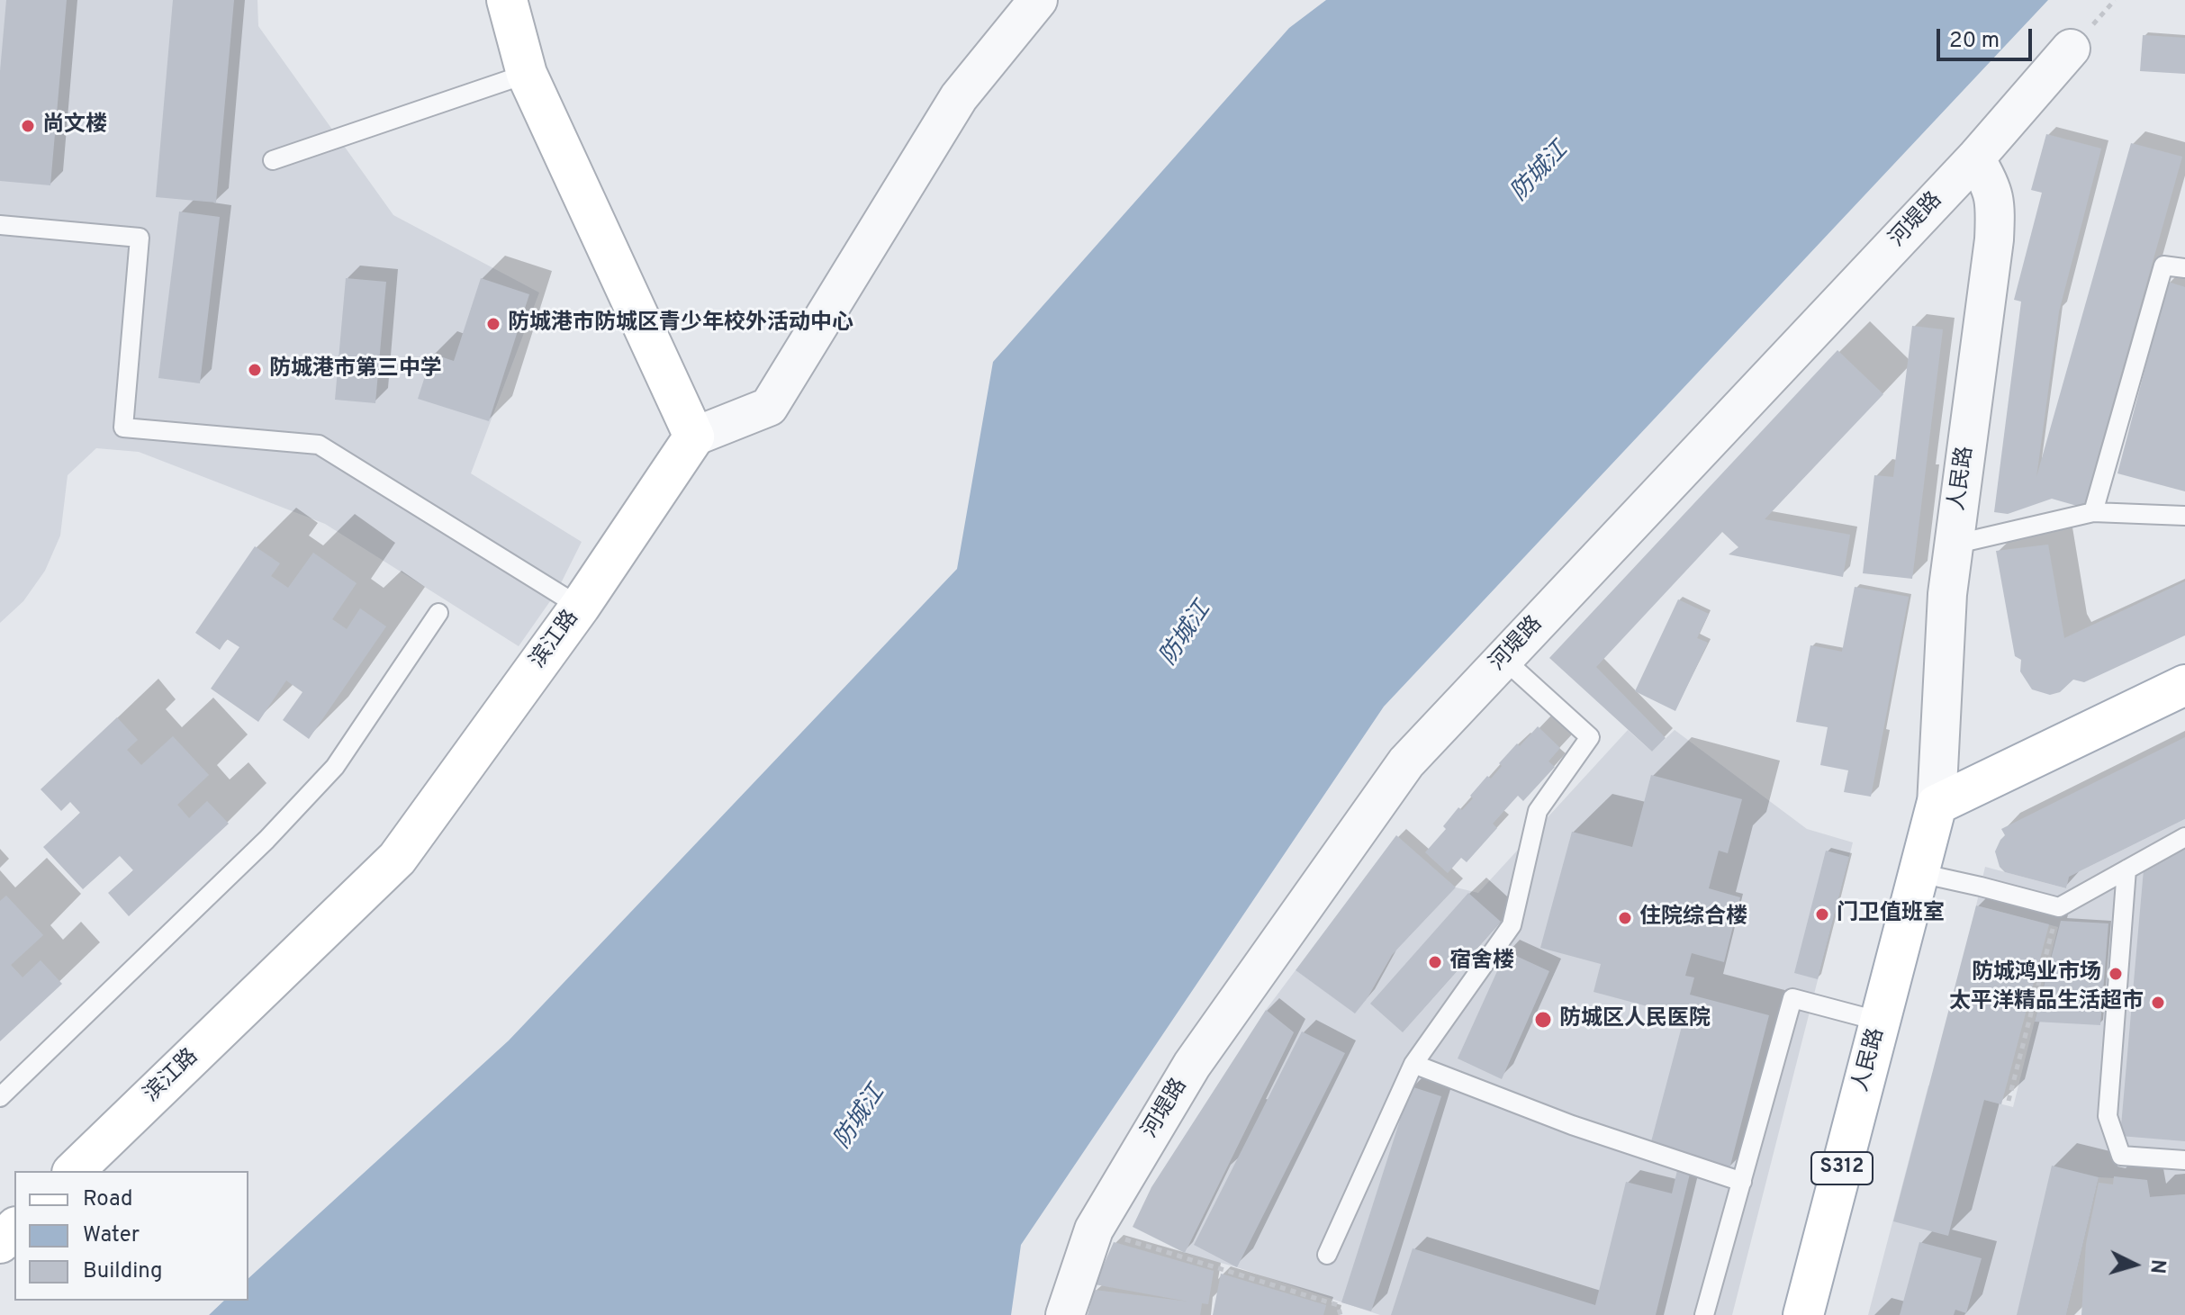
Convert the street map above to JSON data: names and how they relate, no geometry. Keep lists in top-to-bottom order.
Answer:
{
  "streets": {
    "street": [
      "河堤路",
      "人民路",
      "滨江路",
      "S312"
    ]
  },
  "crossings": [
    ["河堤路", "人民路"]
  ],
  "water": ["防城江"],
  "places": [
    "尚文楼",
    "防城港市防城区青少年校外活动中心",
    "防城港市第三中学",
    "门卫值班室",
    "住院综合楼",
    "宿舍楼",
    "防城鸿业市场",
    "太平洋精品生活超市",
    "防城区人民医院"
  ],
  "legend": ["Road", "Water", "Building"],
  "scale_bar": "20 m",
  "north": "right"
}
